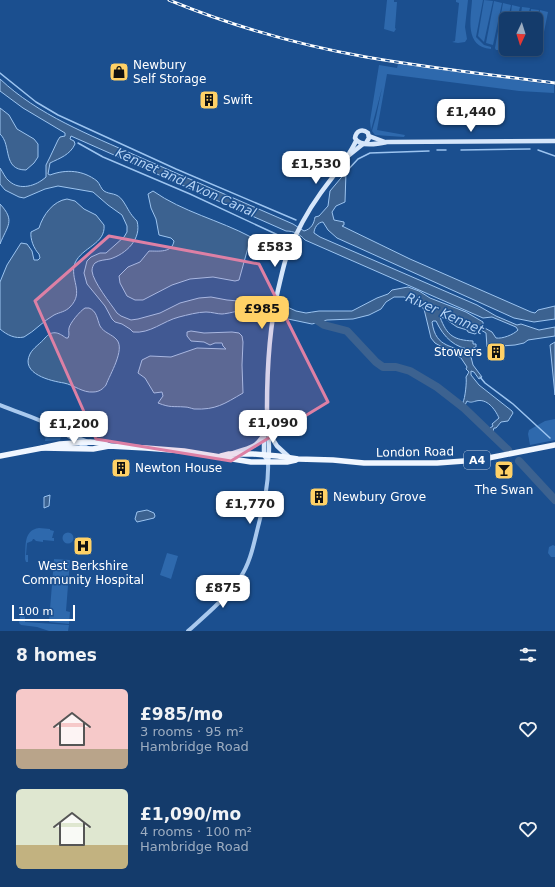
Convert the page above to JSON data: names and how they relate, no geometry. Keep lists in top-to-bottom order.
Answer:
{
  "streets": {
    "main road": ["London Road", "A4"]
  },
  "water": ["Kennet and Avon Canal", "River Kennet"],
  "places": {
    "shop": ["Newbury Self Storage"],
    "building": [
      "Swift",
      "Stowers",
      "Newton House",
      "Newbury Grove"
    ],
    "bar": ["The Swan"],
    "hospital": ["West Berkshire Community Hospital"]
  },
  "scale_bar": "100 m",
  "north": "bottom",
  "page": {
    "price": [
      "£1,440",
      "£1,530",
      "£583",
      "£985",
      "£1,090",
      "£1,200",
      "£1,770",
      "£875"
    ],
    "scale": "100 m",
    "heading": "8 homes",
    "list": [
      {
        "name": "£985/mo",
        "note": "3 rooms · 95 m² · Hambridge Road"
      },
      {
        "name": "£1,090/mo",
        "note": "4 rooms · 100 m² · Hambridge Road"
      }
    ]
  }
}
